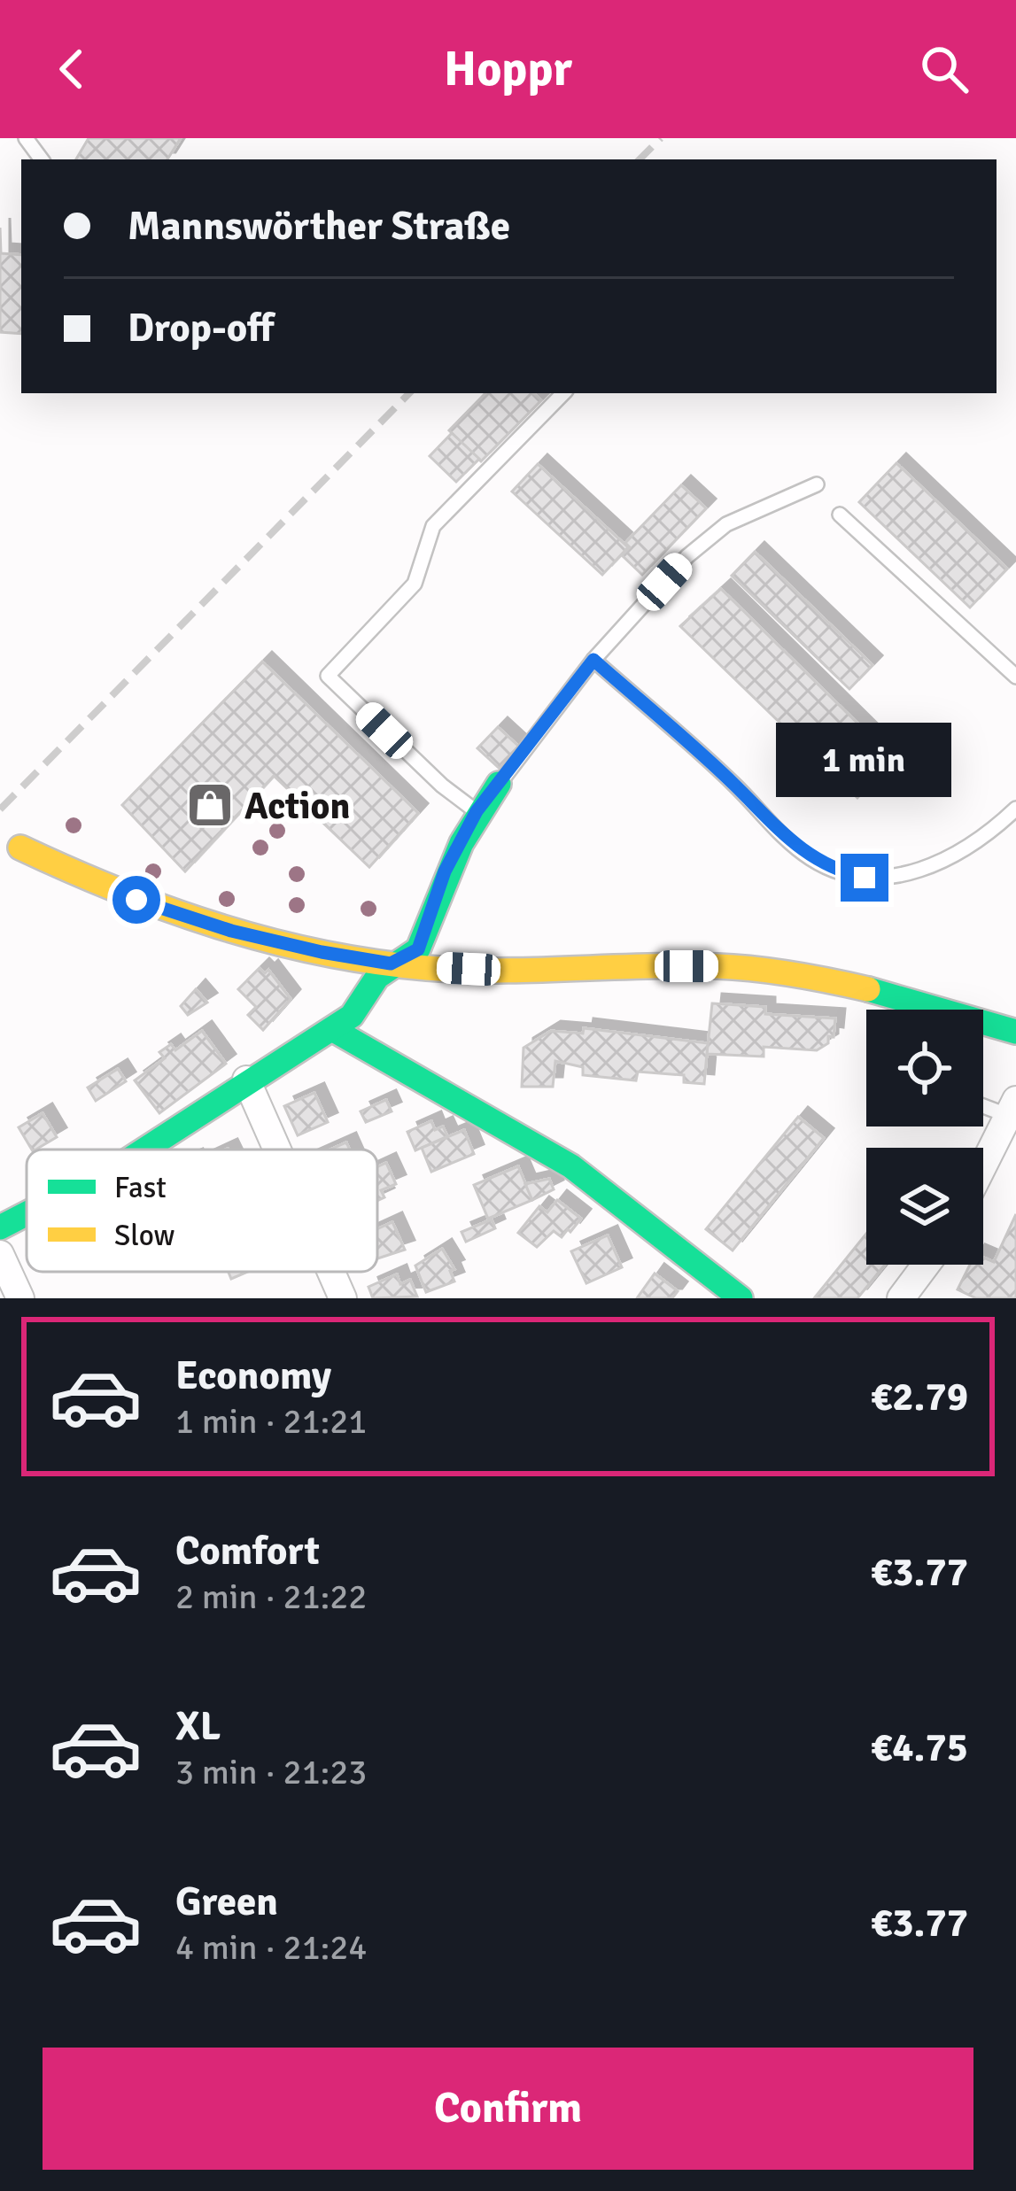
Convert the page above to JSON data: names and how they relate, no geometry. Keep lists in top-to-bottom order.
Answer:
{
  "places": {
    "shop": ["Action"]
  },
  "legend": ["Fast", "Slow"],
  "page": {
    "header": "Hoppr",
    "banner": ["Mannswörther Straße", "Drop-off"],
    "bubble": "1 min",
    "list": [
      {
        "name": "Economy",
        "note": "1 min · 21:21",
        "value": "€2.79"
      },
      {
        "name": "Comfort",
        "note": "2 min · 21:22",
        "value": "€3.77"
      },
      {
        "name": "XL",
        "note": "3 min · 21:23",
        "value": "€4.75"
      },
      {
        "name": "Green",
        "note": "4 min · 21:24",
        "value": "€3.77"
      }
    ],
    "buttons": "Confirm"
  }
}
